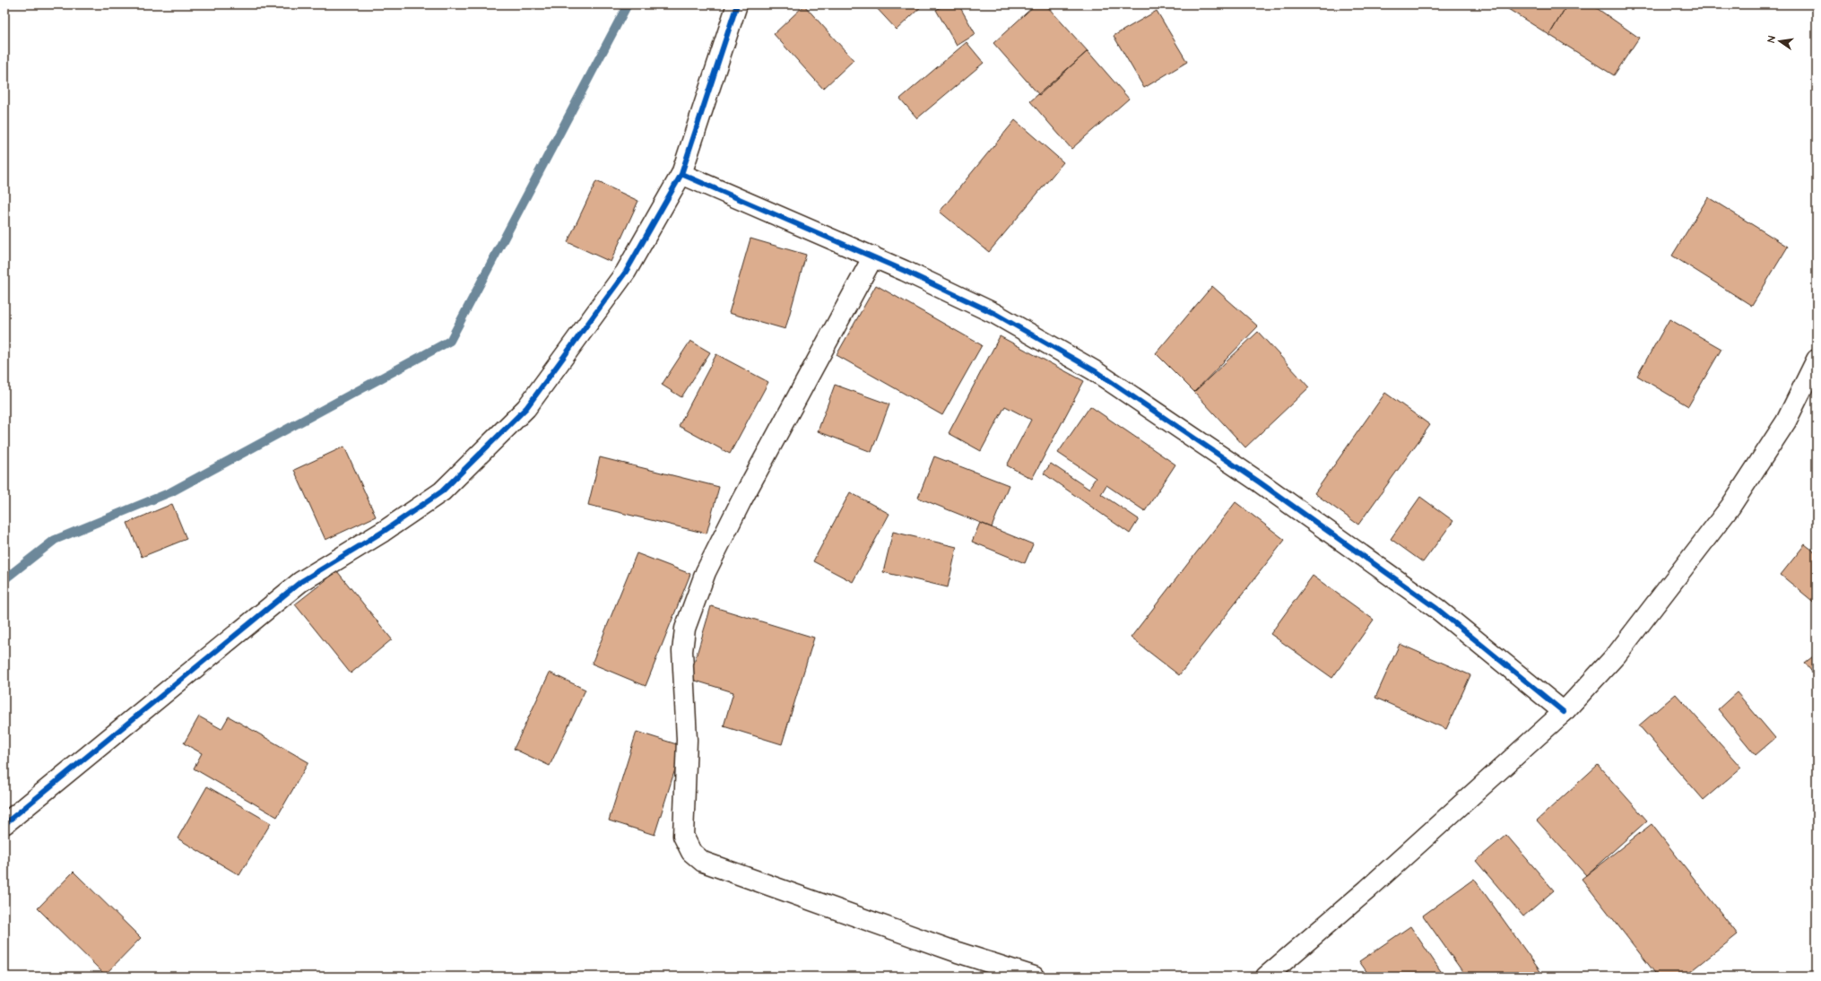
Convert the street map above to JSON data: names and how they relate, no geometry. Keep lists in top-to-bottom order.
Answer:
{
  "north": "left"
}
